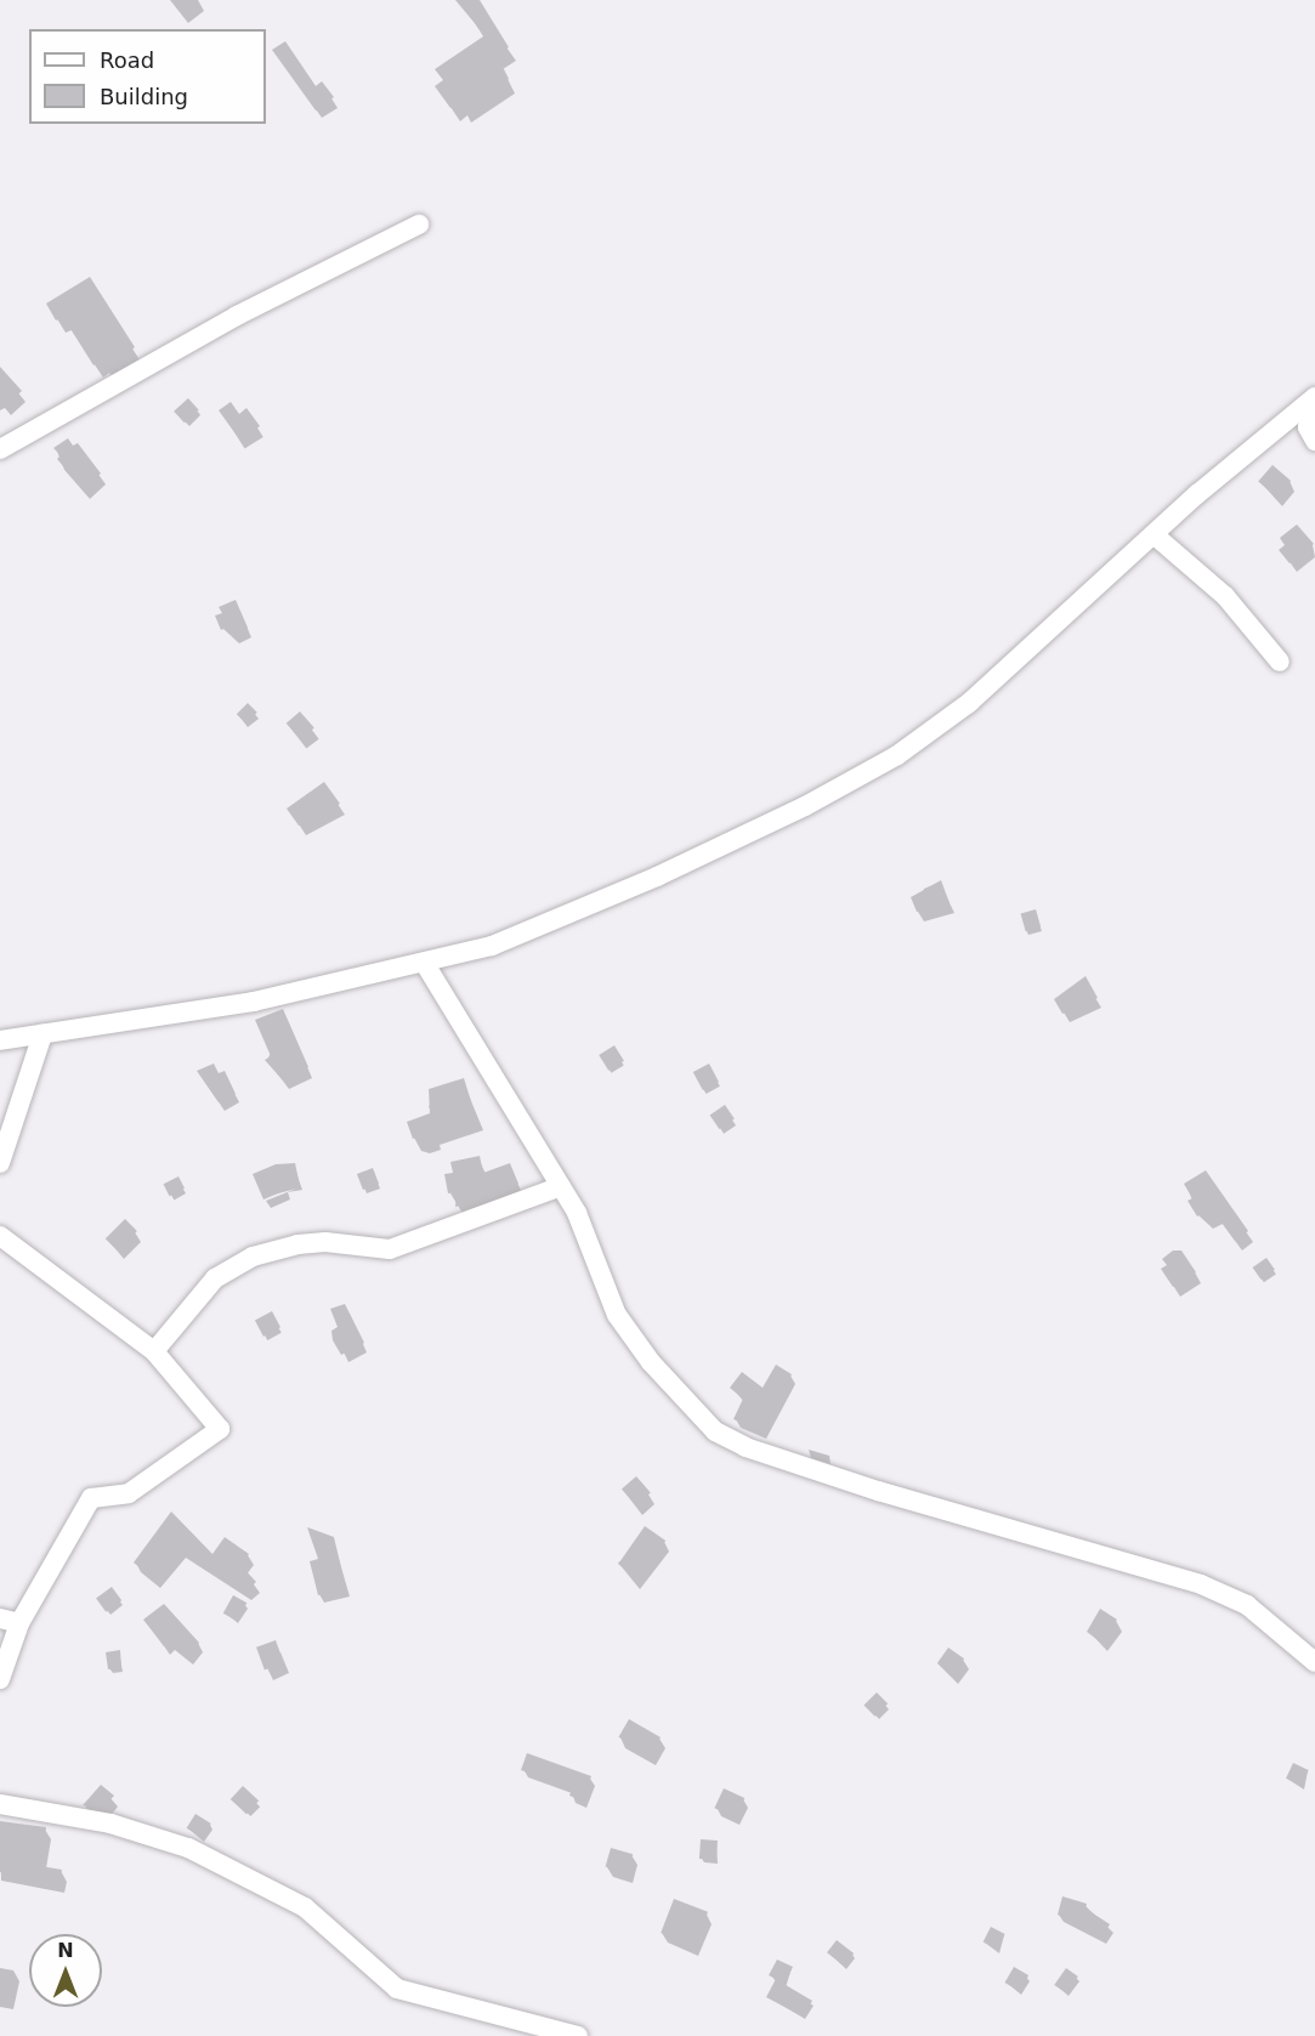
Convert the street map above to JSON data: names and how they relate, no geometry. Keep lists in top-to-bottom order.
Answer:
{
  "legend": ["Road", "Building"],
  "north": "top"
}
